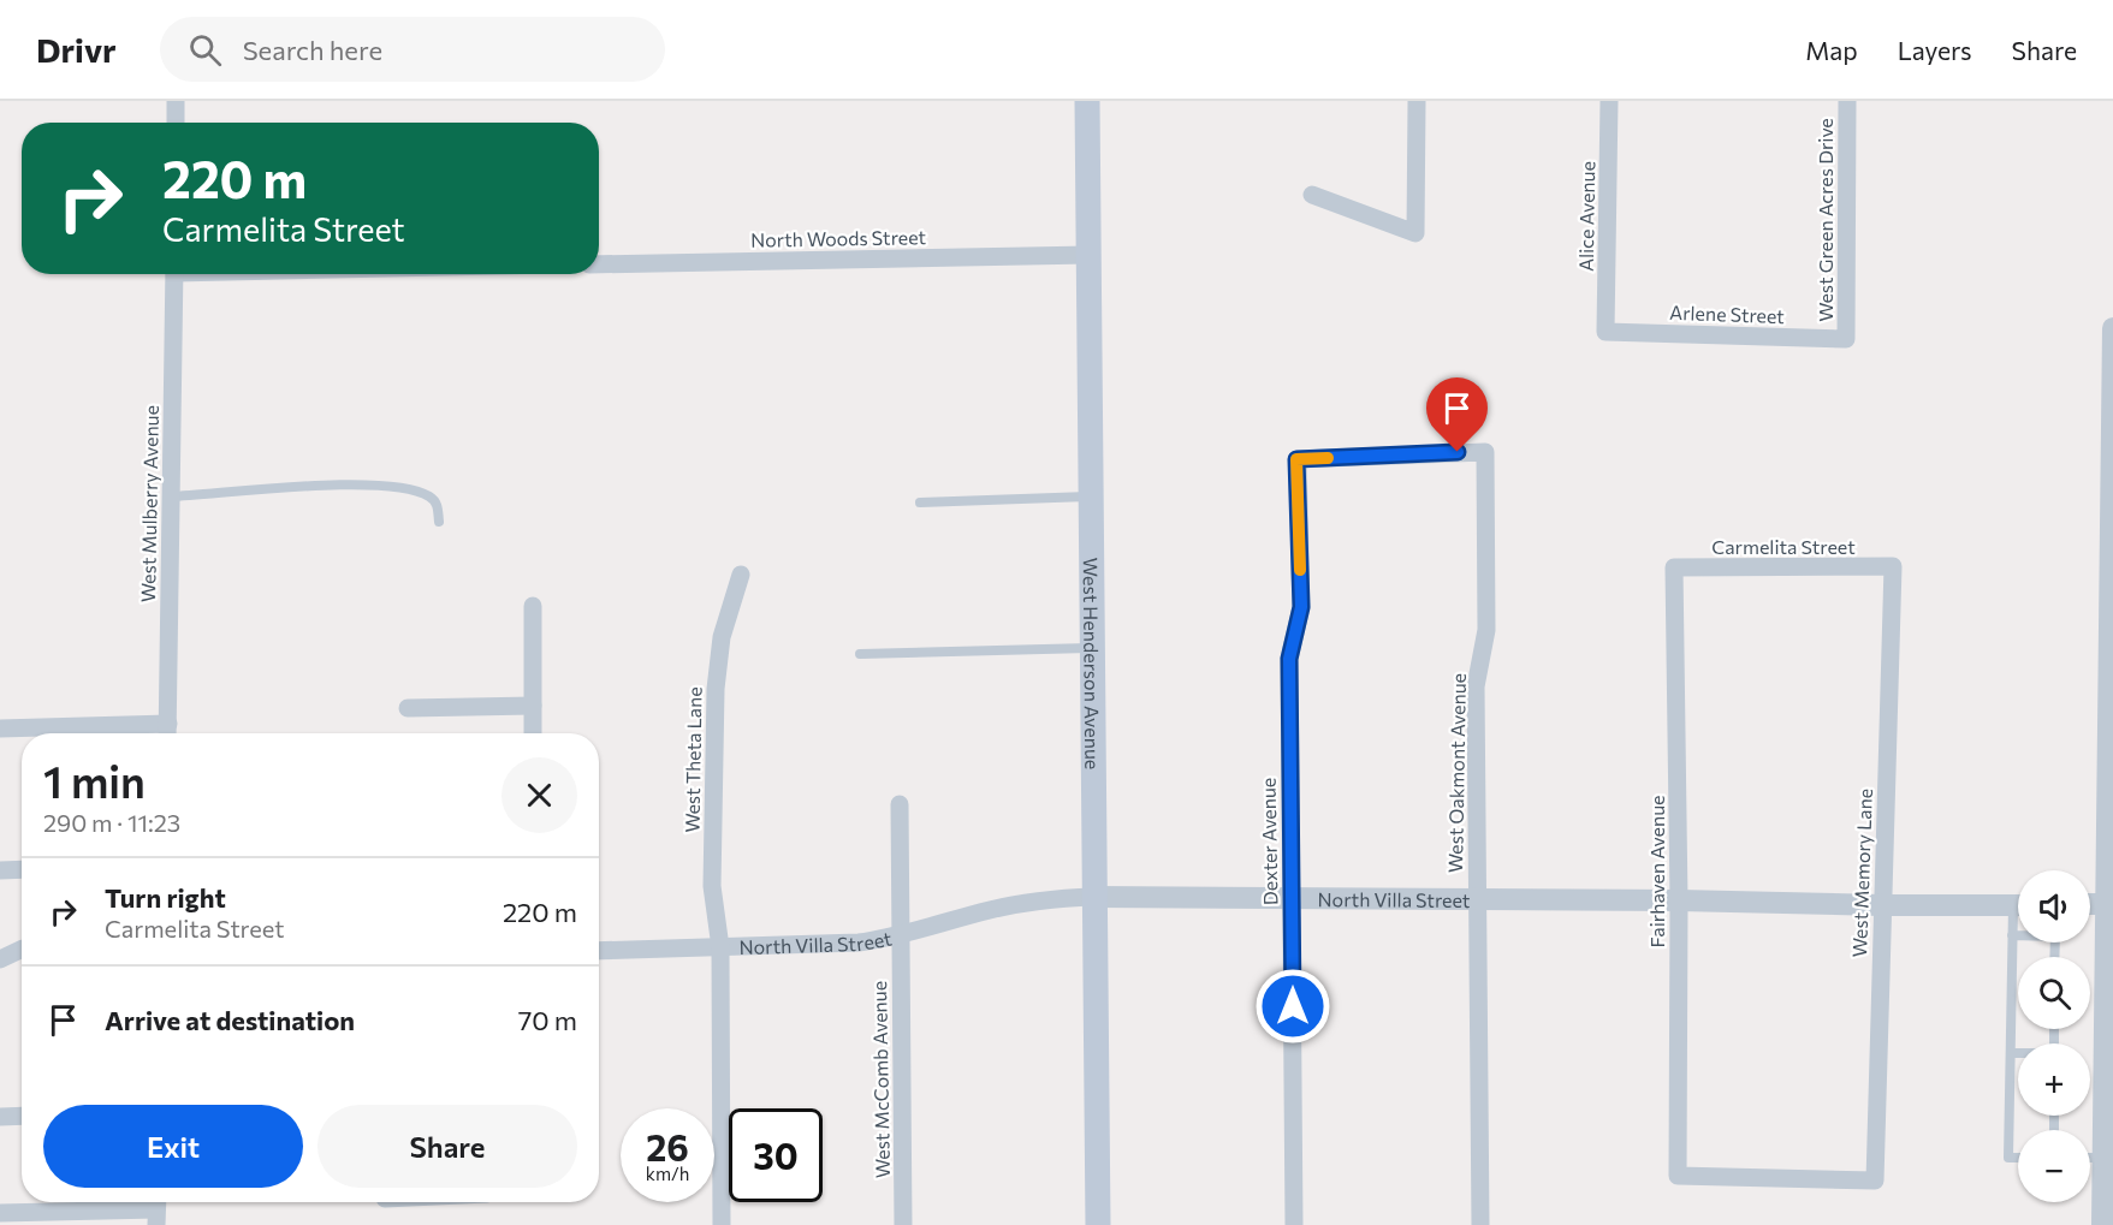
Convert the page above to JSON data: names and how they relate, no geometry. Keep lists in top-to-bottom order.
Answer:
{
  "streets": {
    "main road": ["West Henderson Avenue"],
    "street": [
      "Alice Avenue",
      "West Green Acres Drive",
      "North Woods Street",
      "Arlene Street",
      "West Mulberry Avenue",
      "Carmelita Street",
      "West Theta Lane",
      "West Oakmont Avenue",
      "Dexter Avenue",
      "Fairhaven Avenue",
      "West Memory Lane",
      "North Villa Street",
      "West McComb Avenue"
    ]
  },
  "crossings": [
    ["Alice Avenue", "Arlene Street"],
    ["West Green Acres Drive", "Arlene Street"],
    ["North Woods Street", "West Henderson Avenue"],
    ["Carmelita Street", "Fairhaven Avenue"],
    ["Carmelita Street", "West Memory Lane"],
    ["West Henderson Avenue", "North Villa Street"],
    ["West Theta Lane", "North Villa Street"],
    ["West Oakmont Avenue", "Dexter Avenue"],
    ["West Oakmont Avenue", "North Villa Street"],
    ["Dexter Avenue", "North Villa Street"],
    ["Fairhaven Avenue", "West Memory Lane"],
    ["Fairhaven Avenue", "North Villa Street"],
    ["West Memory Lane", "North Villa Street"],
    ["North Villa Street", "West McComb Avenue"]
  ],
  "page": {
    "header": "Drivr",
    "search": "Search here",
    "nav": ["Map", "Layers", "Share"],
    "turn": ["220 m", "Carmelita Street"],
    "heading": ["1 min", "290 m · 11:23"],
    "list": [
      {
        "name": "Turn right",
        "note": "Carmelita Street",
        "value": "220 m"
      },
      {
        "name": "Arrive at destination",
        "value": "70 m"
      }
    ],
    "map_buttons": ["+", "−"],
    "buttons": ["Exit", "Share"],
    "speed": "26 km/h",
    "limit": "30"
  }
}
